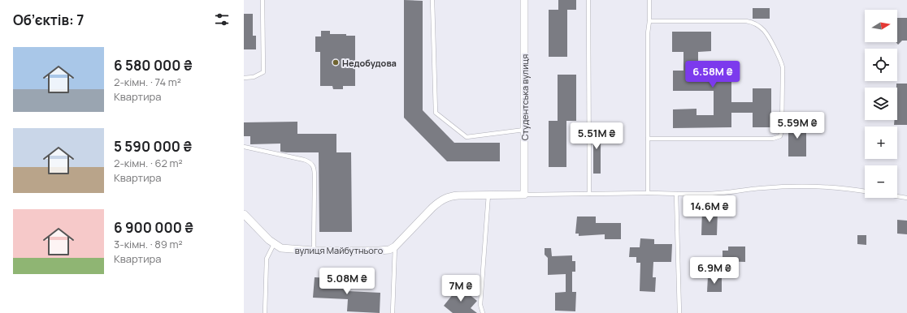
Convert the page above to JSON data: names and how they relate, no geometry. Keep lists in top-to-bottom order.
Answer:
{
  "streets": {
    "street": ["Студентська вулиця", "вулиця Майбутнього"]
  },
  "crossings": [
    ["Студентська вулиця", "вулиця Майбутнього"]
  ],
  "places": ["Недобудова"],
  "north": "right",
  "page": {
    "heading": "Об’єктів: 7",
    "map_buttons": ["+", "−"],
    "list": [
      {
        "name": "6 580 000 ₴",
        "note": "2-кімн. · 74 m² · Квартира"
      },
      {
        "name": "5 590 000 ₴",
        "note": "2-кімн. · 62 m² · Квартира"
      },
      {
        "name": "6 900 000 ₴",
        "note": "3-кімн. · 89 m² · Квартира"
      }
    ],
    "price": [
      "6.58M ₴",
      "5.59M ₴",
      "5.51M ₴",
      "14.6M ₴",
      "6.9M ₴",
      "5.08M ₴",
      "7M ₴"
    ]
  }
}
